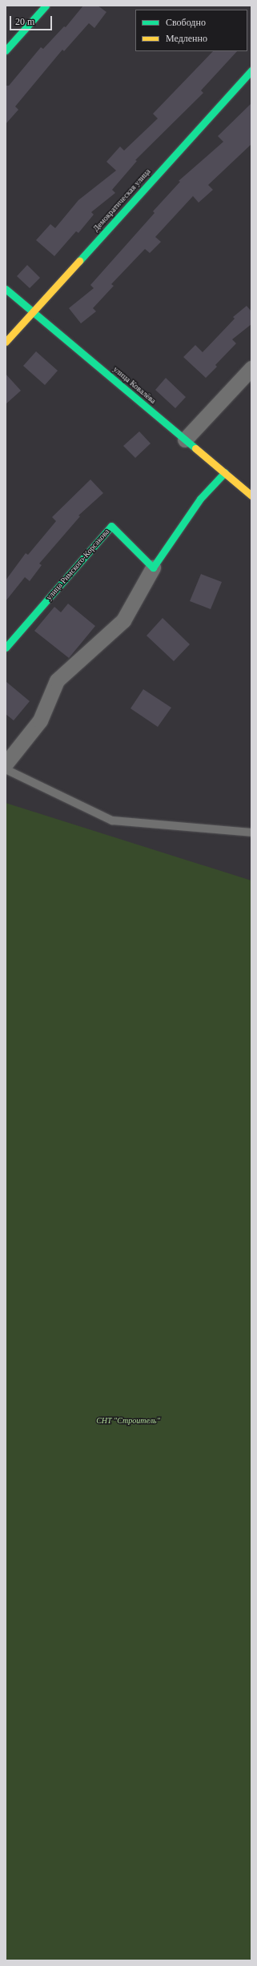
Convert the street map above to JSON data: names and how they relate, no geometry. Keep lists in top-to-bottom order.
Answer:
{
  "streets": {
    "street": ["Демократическая улица", "улица Ковалёва", "улица Римского-Корсакова"]
  },
  "crossings": [
    ["Демократическая улица", "улица Ковалёва"]
  ],
  "parks": ["СНТ \"Строитель\""],
  "legend": ["Свободно", "Медленно"],
  "scale_bar": "20 m"
}
